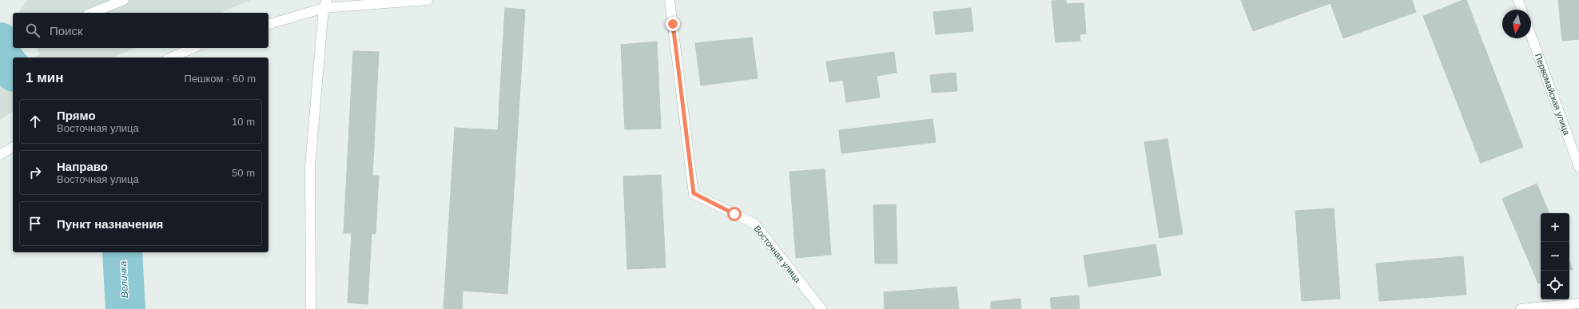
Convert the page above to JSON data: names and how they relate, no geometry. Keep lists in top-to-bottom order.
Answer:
{
  "streets": {
    "street": ["Первомайская улица", "Восточная улица"]
  },
  "water": ["Величка"],
  "north": "bottom",
  "page": {
    "search": "Поиск",
    "heading": ["1 мин", "Пешком · 60 m"],
    "list": [
      ["Прямо", "Восточная улица", "10 m"],
      ["Направо", "Восточная улица", "50 m"],
      "Пункт назначения"
    ],
    "map_buttons": ["+", "−"]
  }
}
